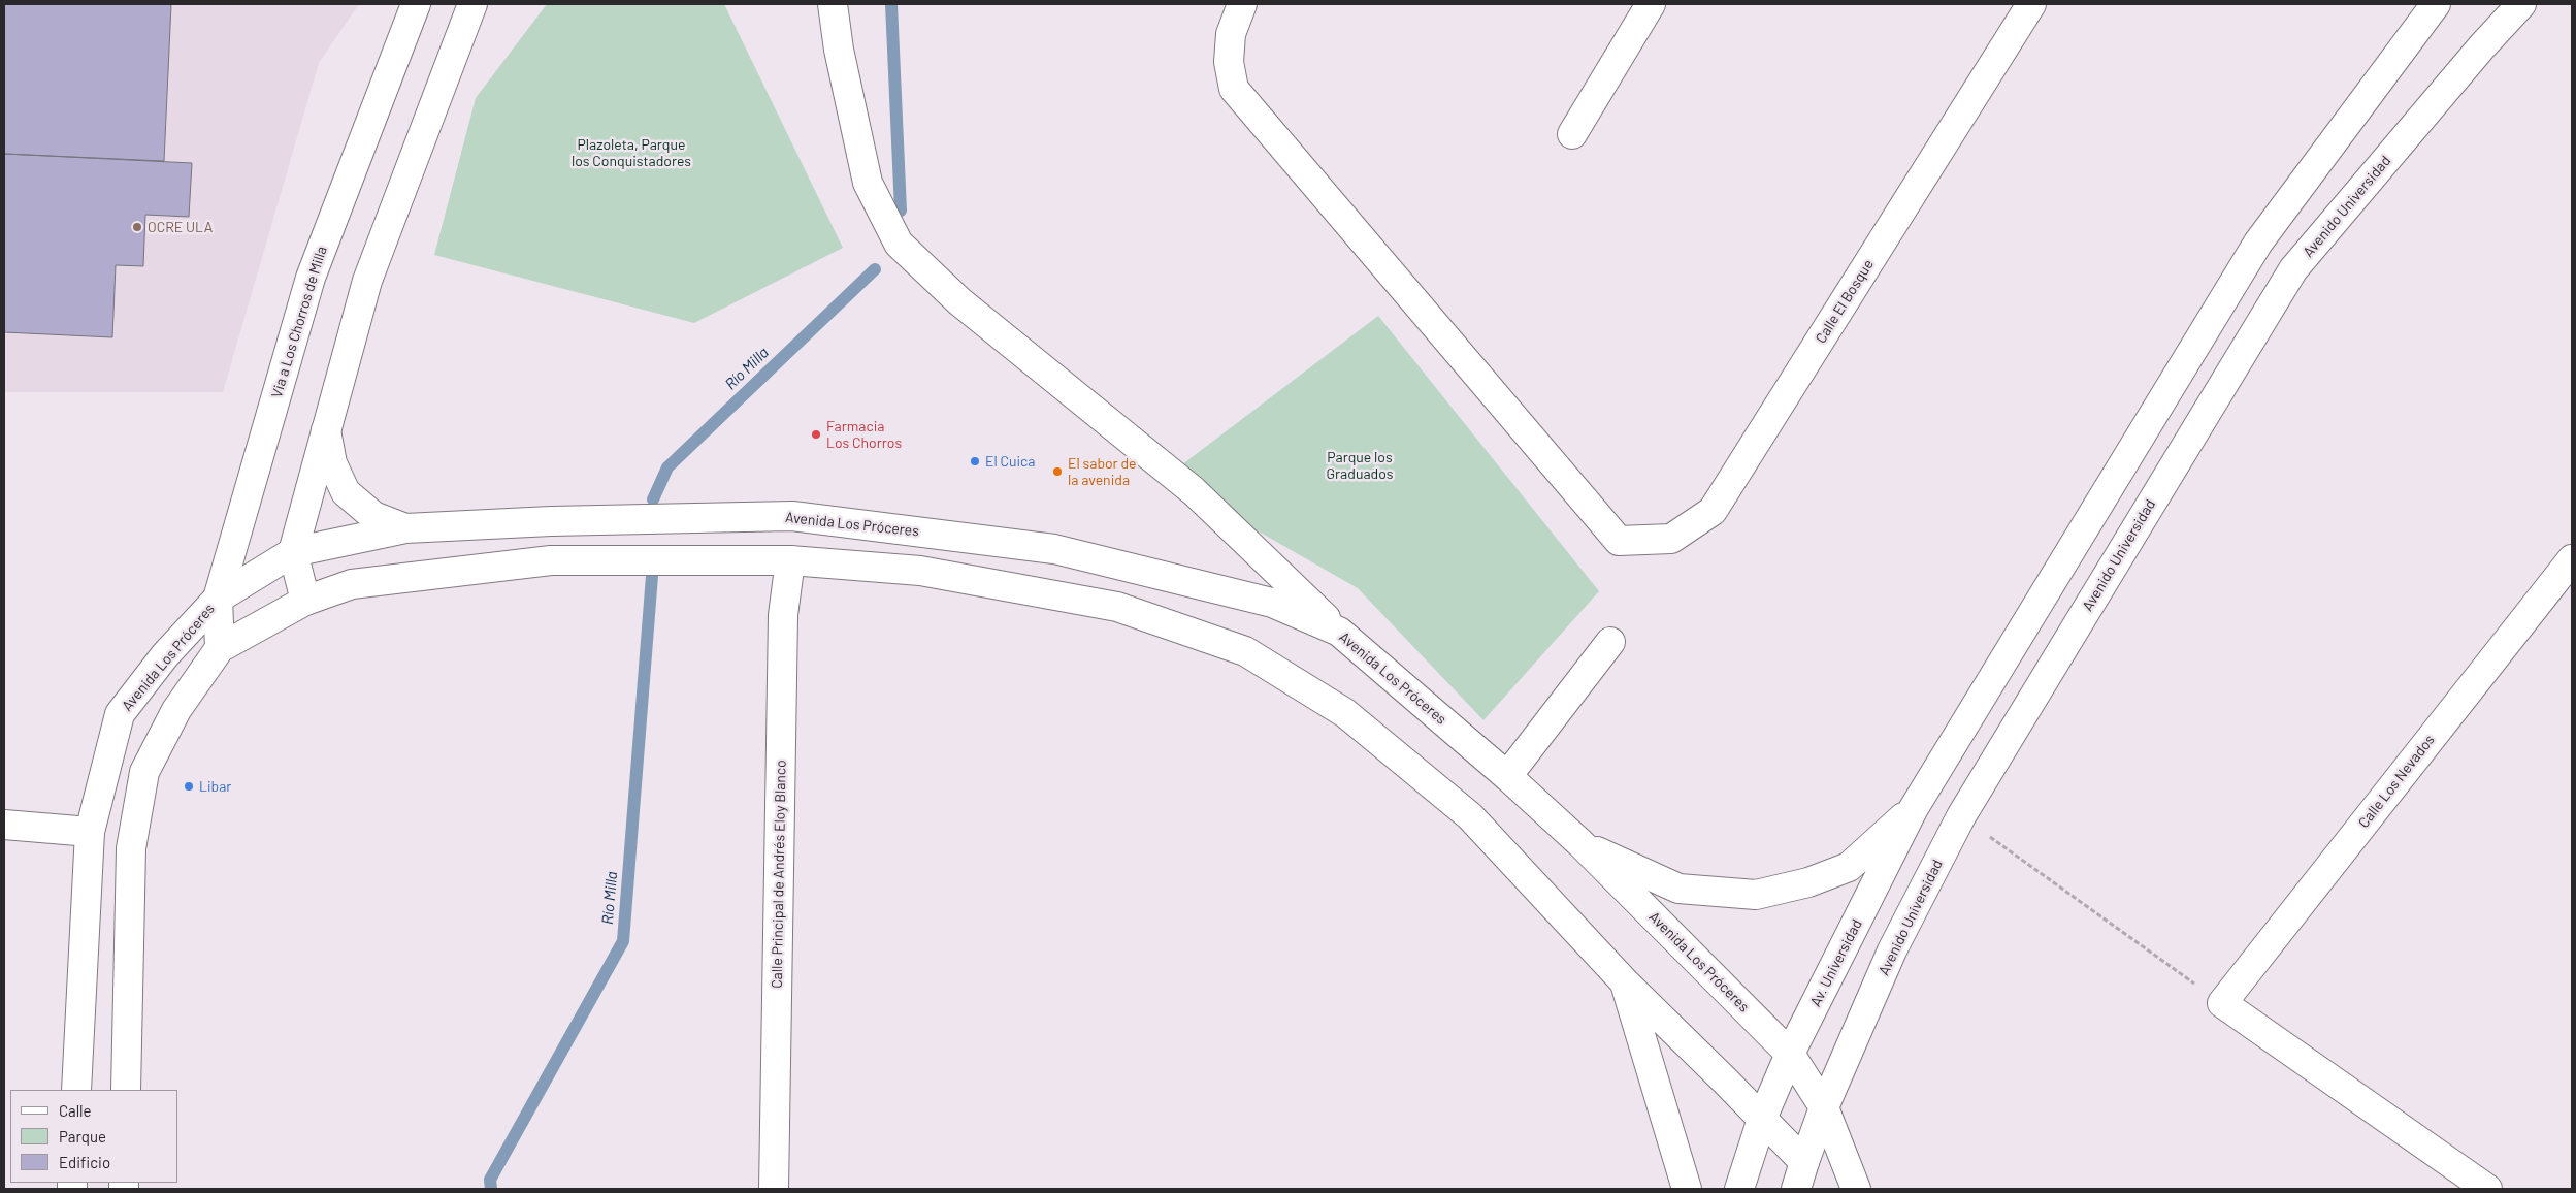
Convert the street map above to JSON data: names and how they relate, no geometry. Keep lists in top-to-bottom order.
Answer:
{
  "streets": {
    "main road": [
      "Avenido Universidad",
      "Calle El Bosque",
      "Via a Los Chorros de Milla",
      "Avenida Los Próceres",
      "Calle Los Nevados",
      "Calle Principal de Andrés Eloy Blanco",
      "Av. Universidad"
    ]
  },
  "crossings": [
    ["Avenido Universidad", "Avenida Los Próceres"],
    ["Via a Los Chorros de Milla", "Avenida Los Próceres"],
    ["Avenida Los Próceres", "Av. Universidad"]
  ],
  "water": ["Río Milla"],
  "parks": ["Plazoleta, Parque los Conquistadores", "Parque los Graduados"],
  "places": [
    "OCRE ULA",
    "Farmacia Los Chorros",
    "El Cuica",
    "El sabor de la avenida",
    "Libar"
  ],
  "legend": ["Calle", "Parque", "Edificio"]
}
